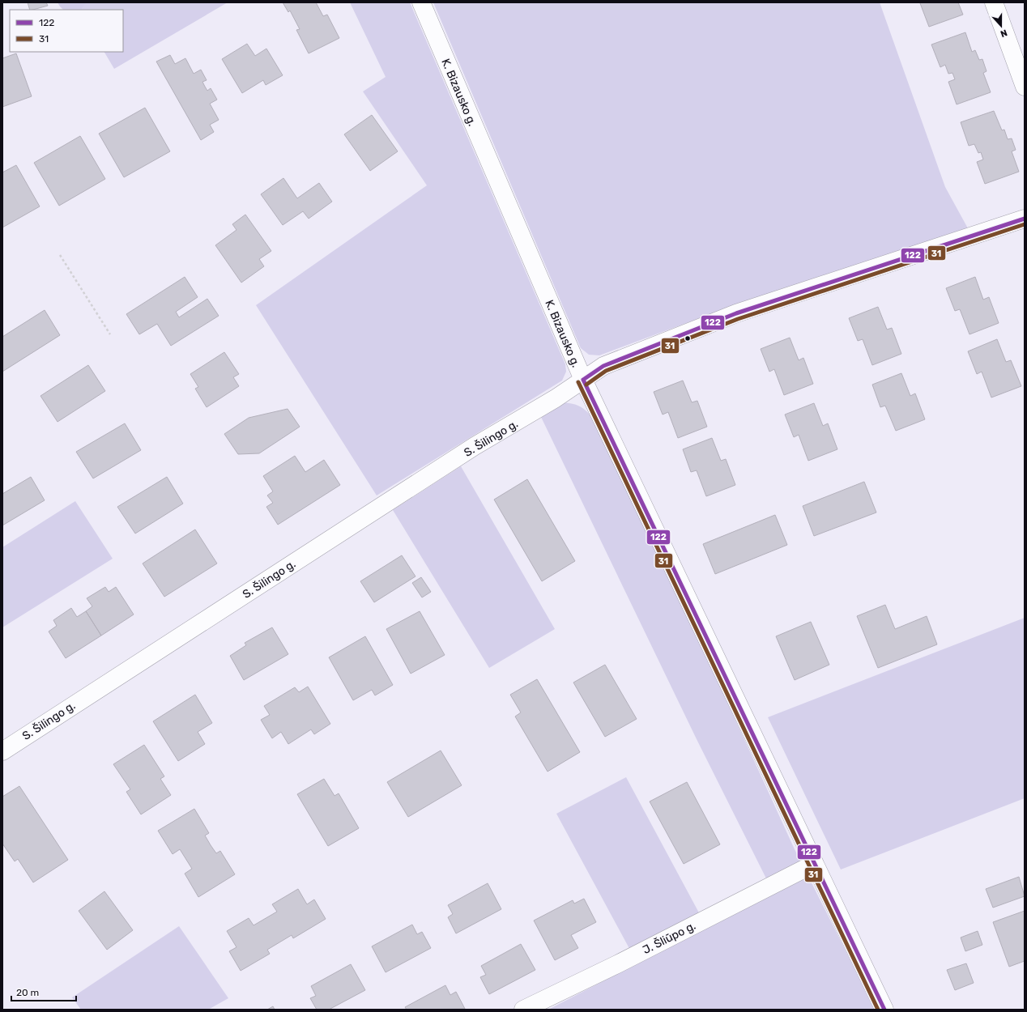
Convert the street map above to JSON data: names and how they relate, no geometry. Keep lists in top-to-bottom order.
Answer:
{
  "streets": {
    "street": ["K. Bizausko g.", "S. Šilingo g.", "J. Šliūpo g."]
  },
  "crossings": [
    ["K. Bizausko g.", "S. Šilingo g."],
    ["K. Bizausko g.", "J. Šliūpo g."]
  ],
  "lines": ["transit line 122", "transit line 31"],
  "legend": ["122", "31"],
  "scale_bar": "20 m",
  "north": "bottom"
}
